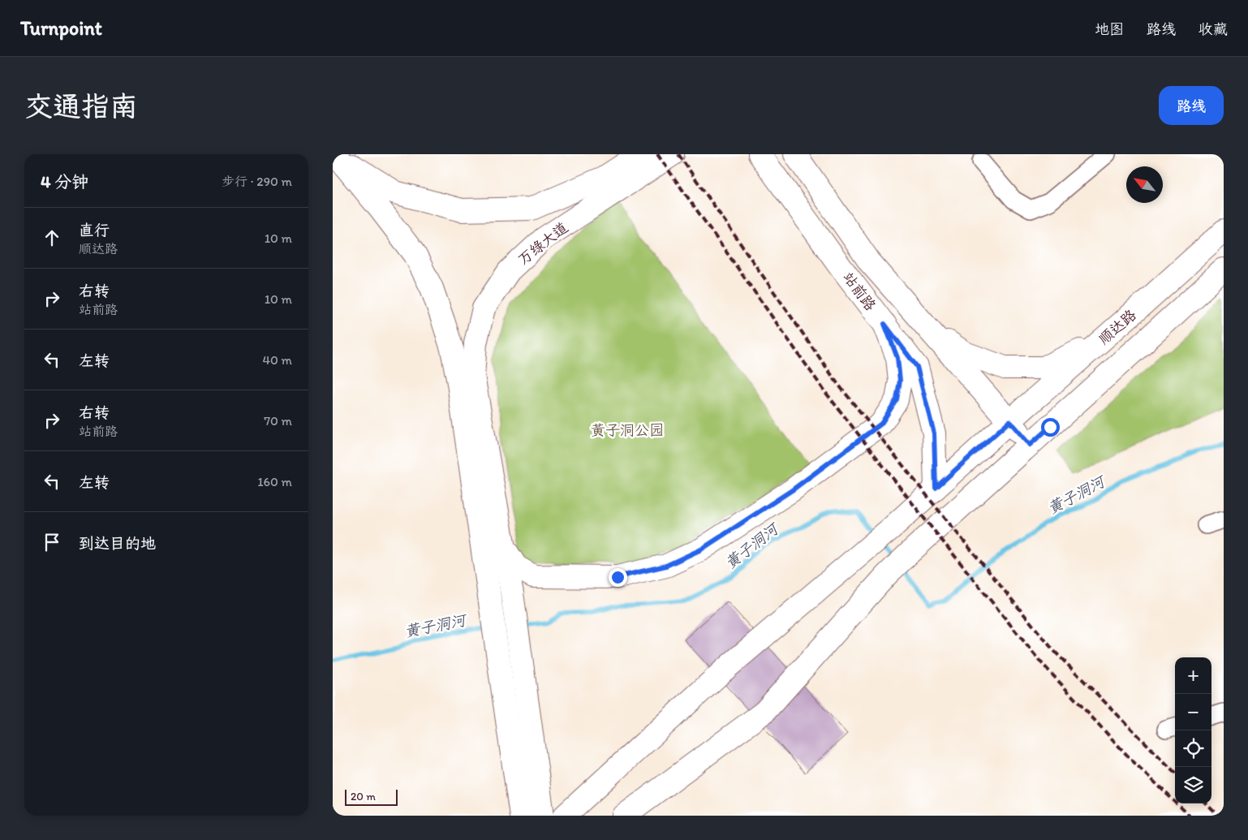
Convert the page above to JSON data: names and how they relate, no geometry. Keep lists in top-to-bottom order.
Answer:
{
  "streets": {
    "main road": ["万绿大道", "站前路", "顺达路"]
  },
  "crossings": [
    ["站前路", "顺达路"]
  ],
  "water": ["黄子洞河"],
  "parks": ["黄子洞公园"],
  "scale_bar": "20 m",
  "north": "top left",
  "page": {
    "header": "Turnpoint",
    "nav": ["地图", "路线", "收藏"],
    "buttons": "路线",
    "title": "交通指南",
    "heading": ["4 分钟", "步行 · 290 m"],
    "list": [
      ["直行", "顺达路", "10 m"],
      ["右转", "站前路", "10 m"],
      ["左转", "40 m"],
      ["右转", "站前路", "70 m"],
      ["左转", "160 m"],
      "到达目的地"
    ],
    "map_buttons": ["+", "−"],
    "scale": "20 m"
  }
}
